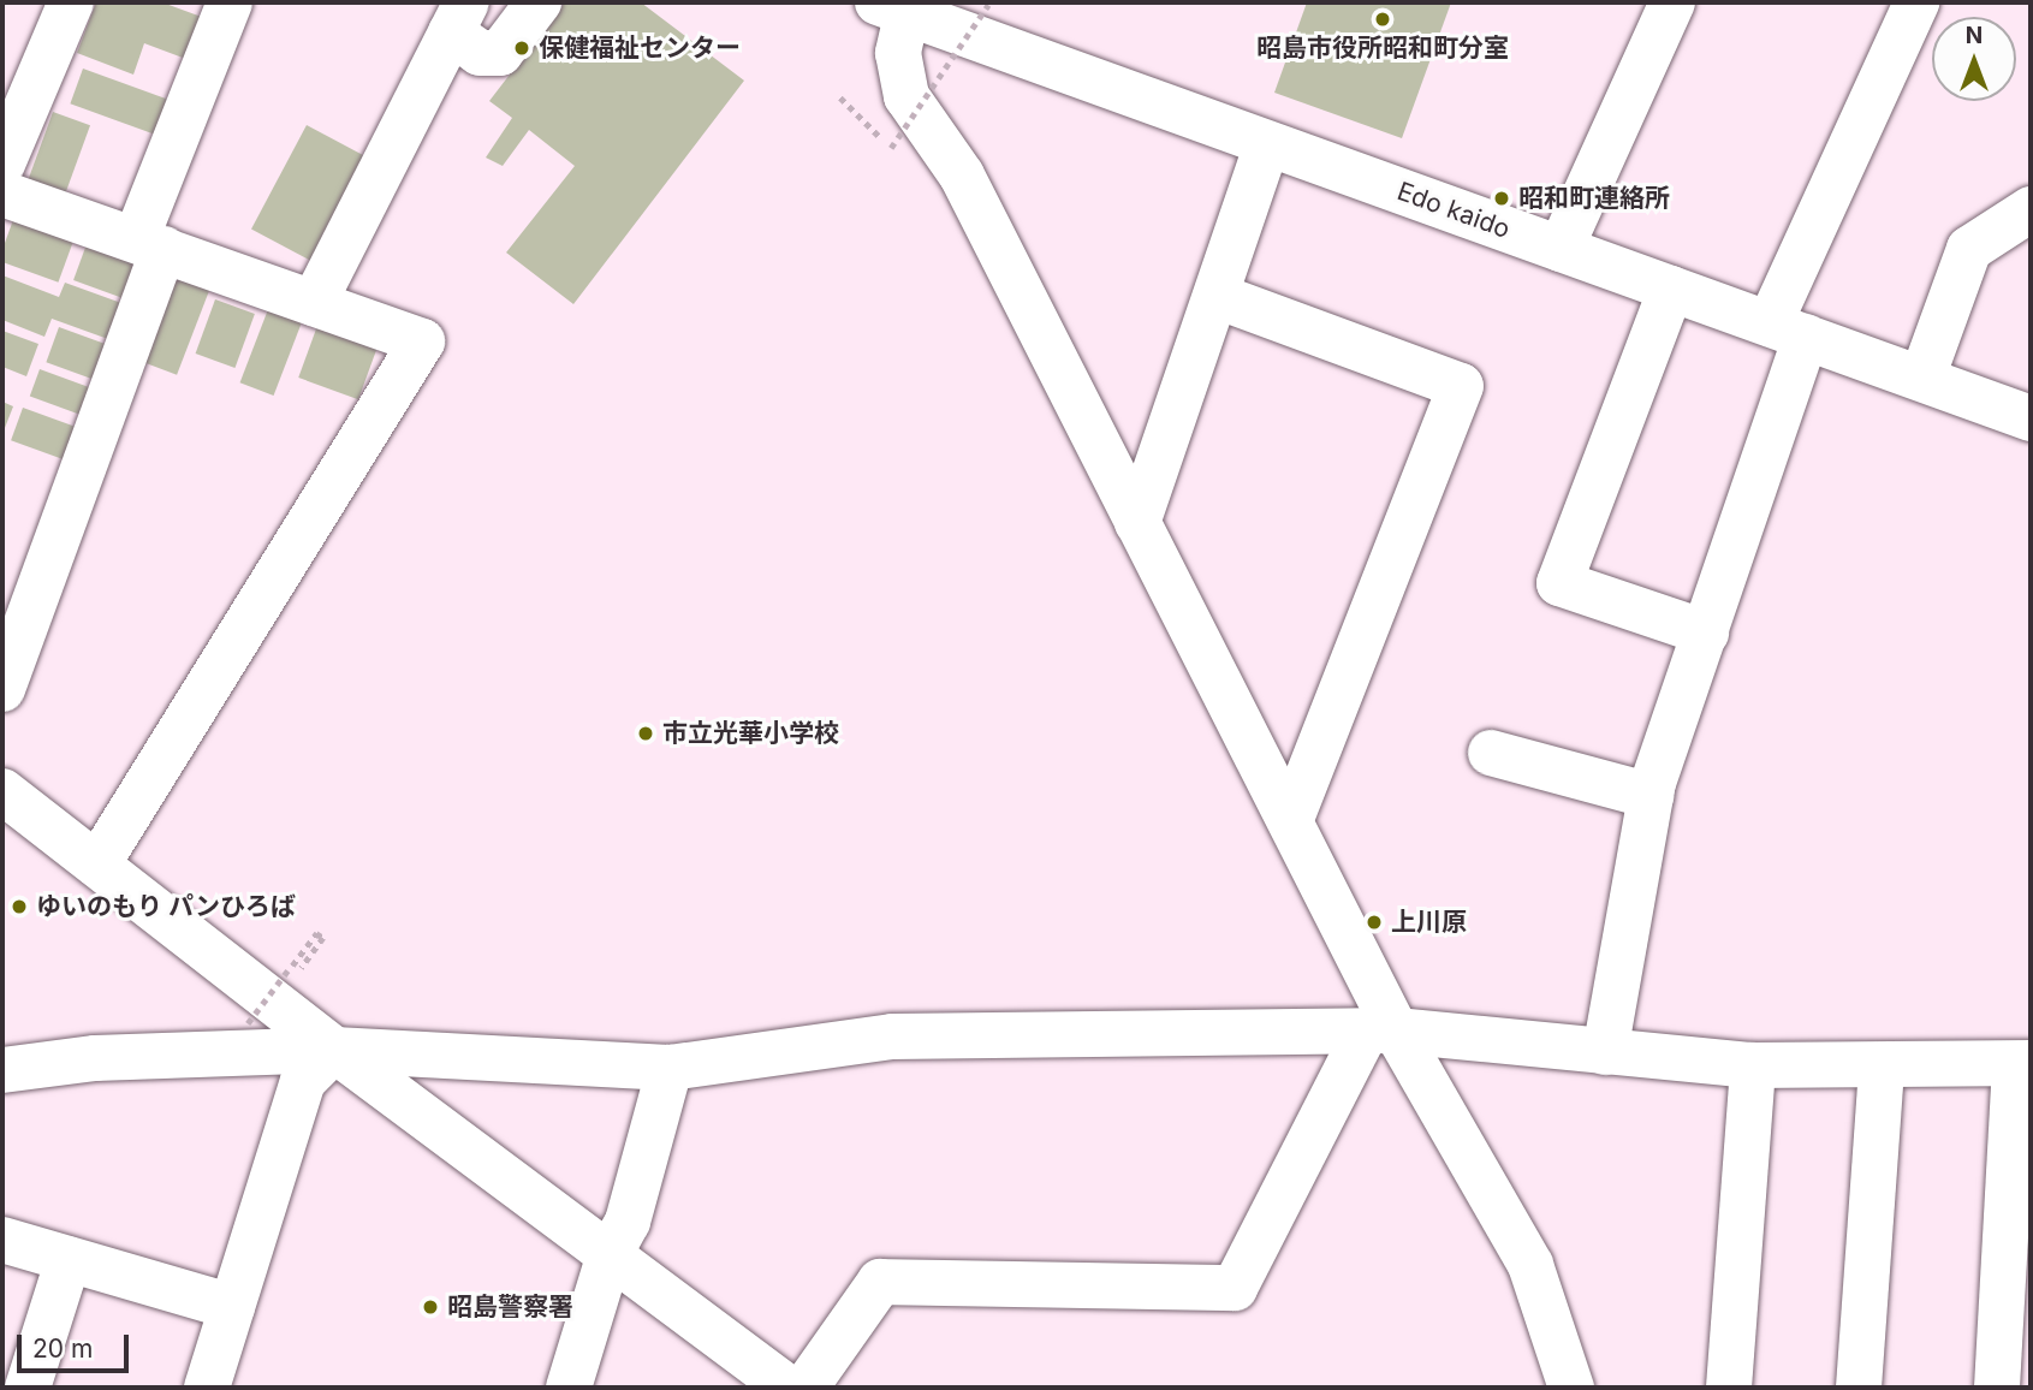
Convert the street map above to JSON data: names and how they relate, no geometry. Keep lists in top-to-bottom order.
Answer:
{
  "streets": {
    "street": ["Edo kaido"]
  },
  "places": [
    "昭島市役所昭和町分室",
    "保健福祉センター",
    "昭和町連絡所",
    "市立光華小学校",
    "ゆいのもり パンひろば",
    "上川原",
    "昭島警察署"
  ],
  "scale_bar": "20 m",
  "north": "top"
}
